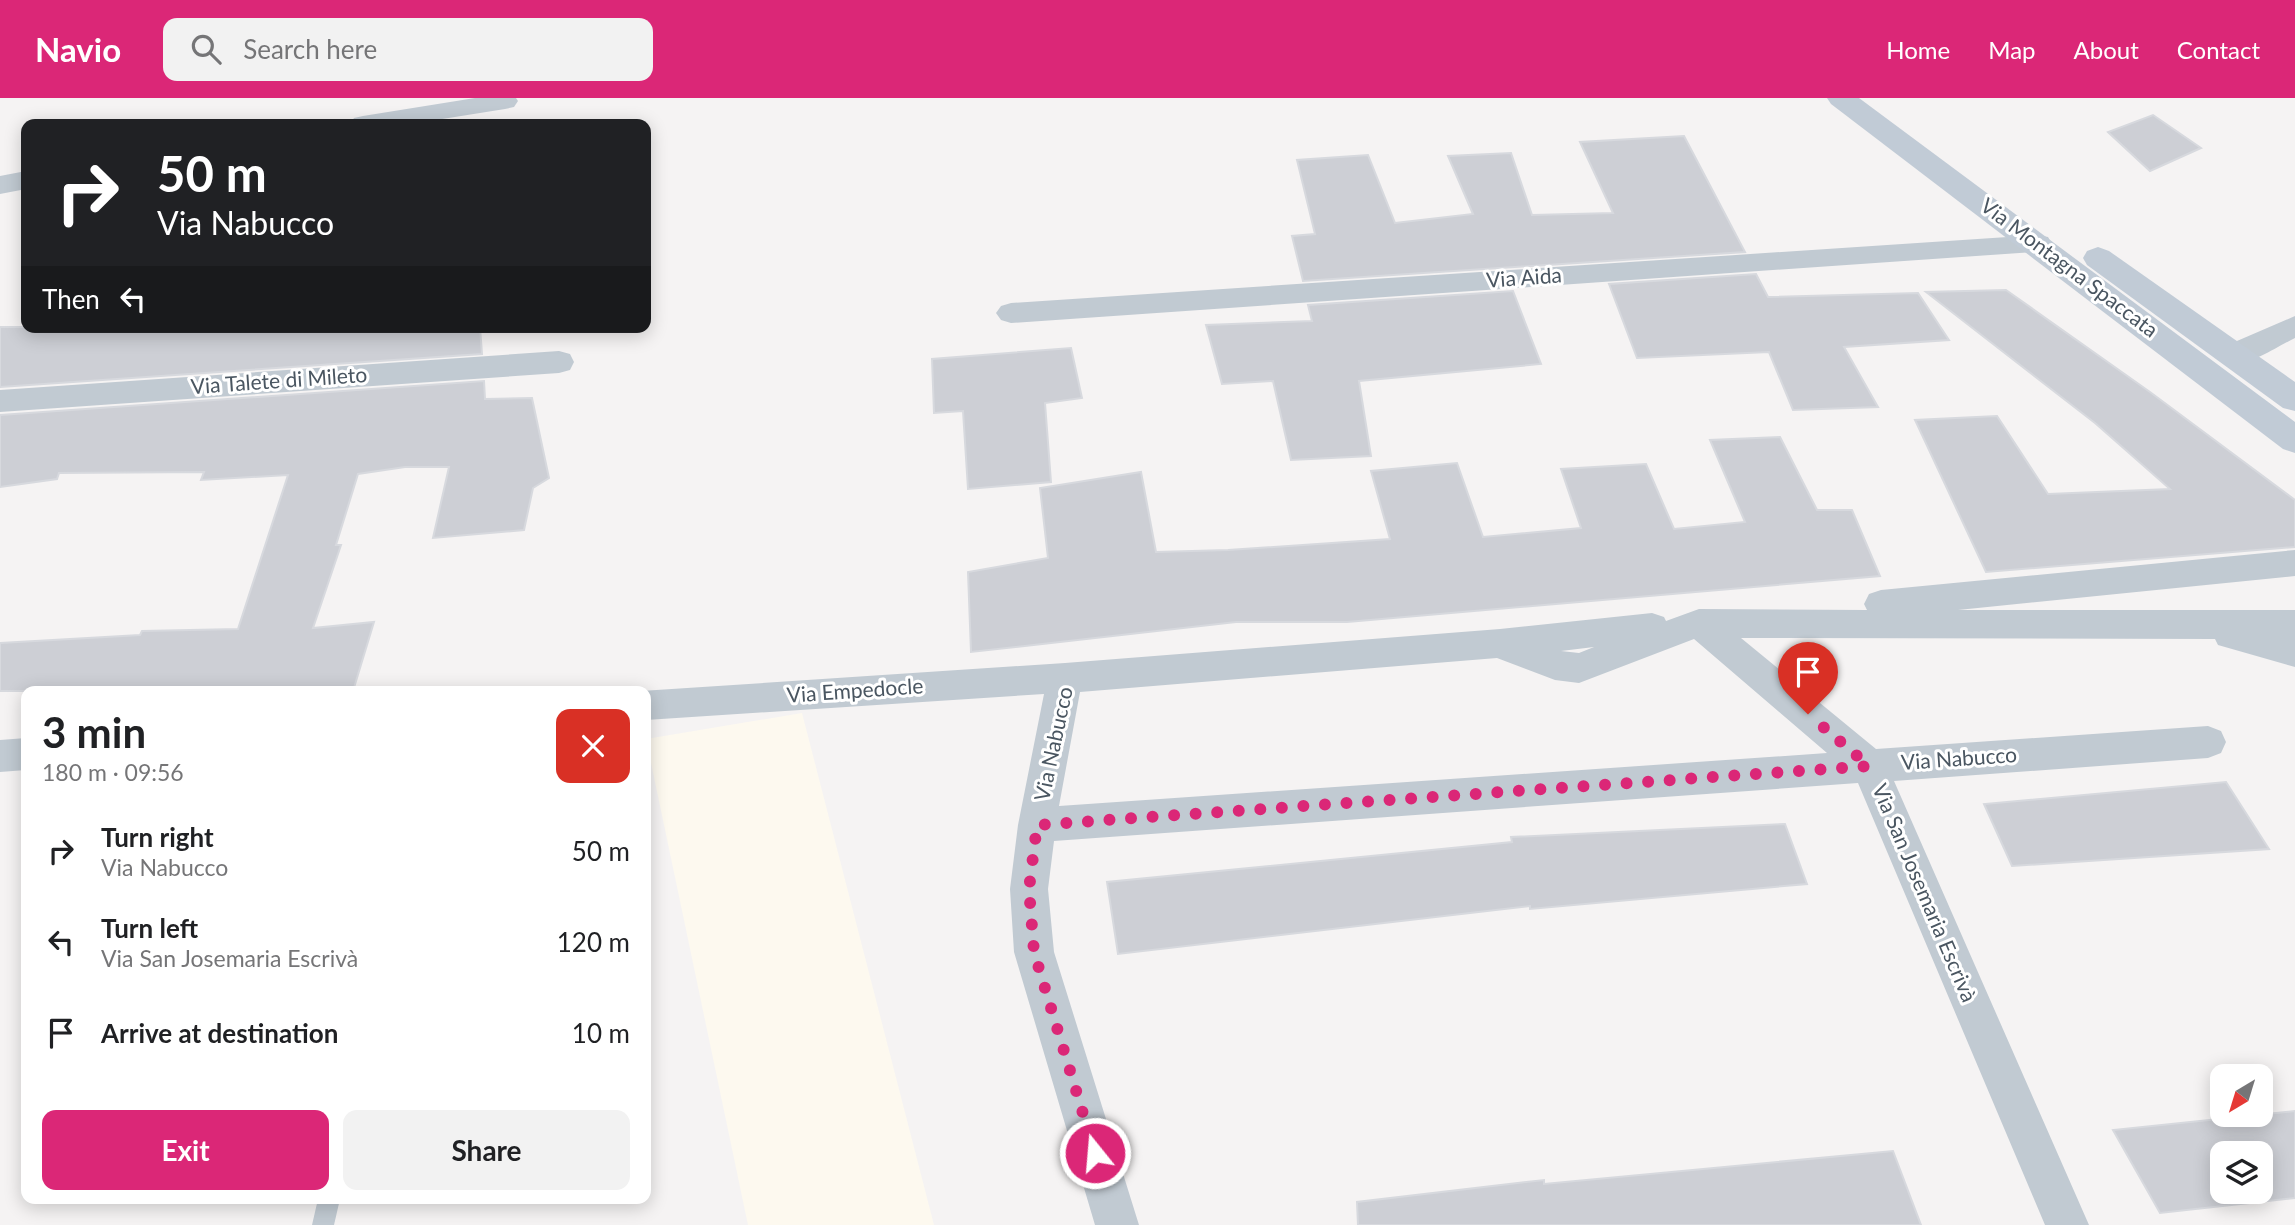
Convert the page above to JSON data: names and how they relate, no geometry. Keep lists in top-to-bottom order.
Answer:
{
  "streets": {
    "main road": ["Via Montagna Spaccata"],
    "street": [
      "Via Aida",
      "Via Talete di Mileto",
      "Via Empedocle",
      "Via Nabucco",
      "Via San Josemaria Escrivà"
    ]
  },
  "crossings": [
    ["Via Montagna Spaccata", "Via Aida"],
    ["Via Empedocle", "Via Nabucco"],
    ["Via Nabucco", "Via San Josemaria Escrivà"]
  ],
  "north": "bottom left",
  "page": {
    "header": "Navio",
    "search": "Search here",
    "nav": [
      "Home",
      "Map",
      "About",
      "Contact"
    ],
    "turn": ["50 m", "Via Nabucco"],
    "then": "Then",
    "heading": ["3 min", "180 m · 09:56"],
    "list": [
      {
        "name": "Turn right",
        "note": "Via Nabucco",
        "value": "50 m"
      },
      {
        "name": "Turn left",
        "note": "Via San Josemaria Escrivà",
        "value": "120 m"
      },
      {
        "name": "Arrive at destination",
        "value": "10 m"
      }
    ],
    "buttons": ["Exit", "Share"]
  }
}
